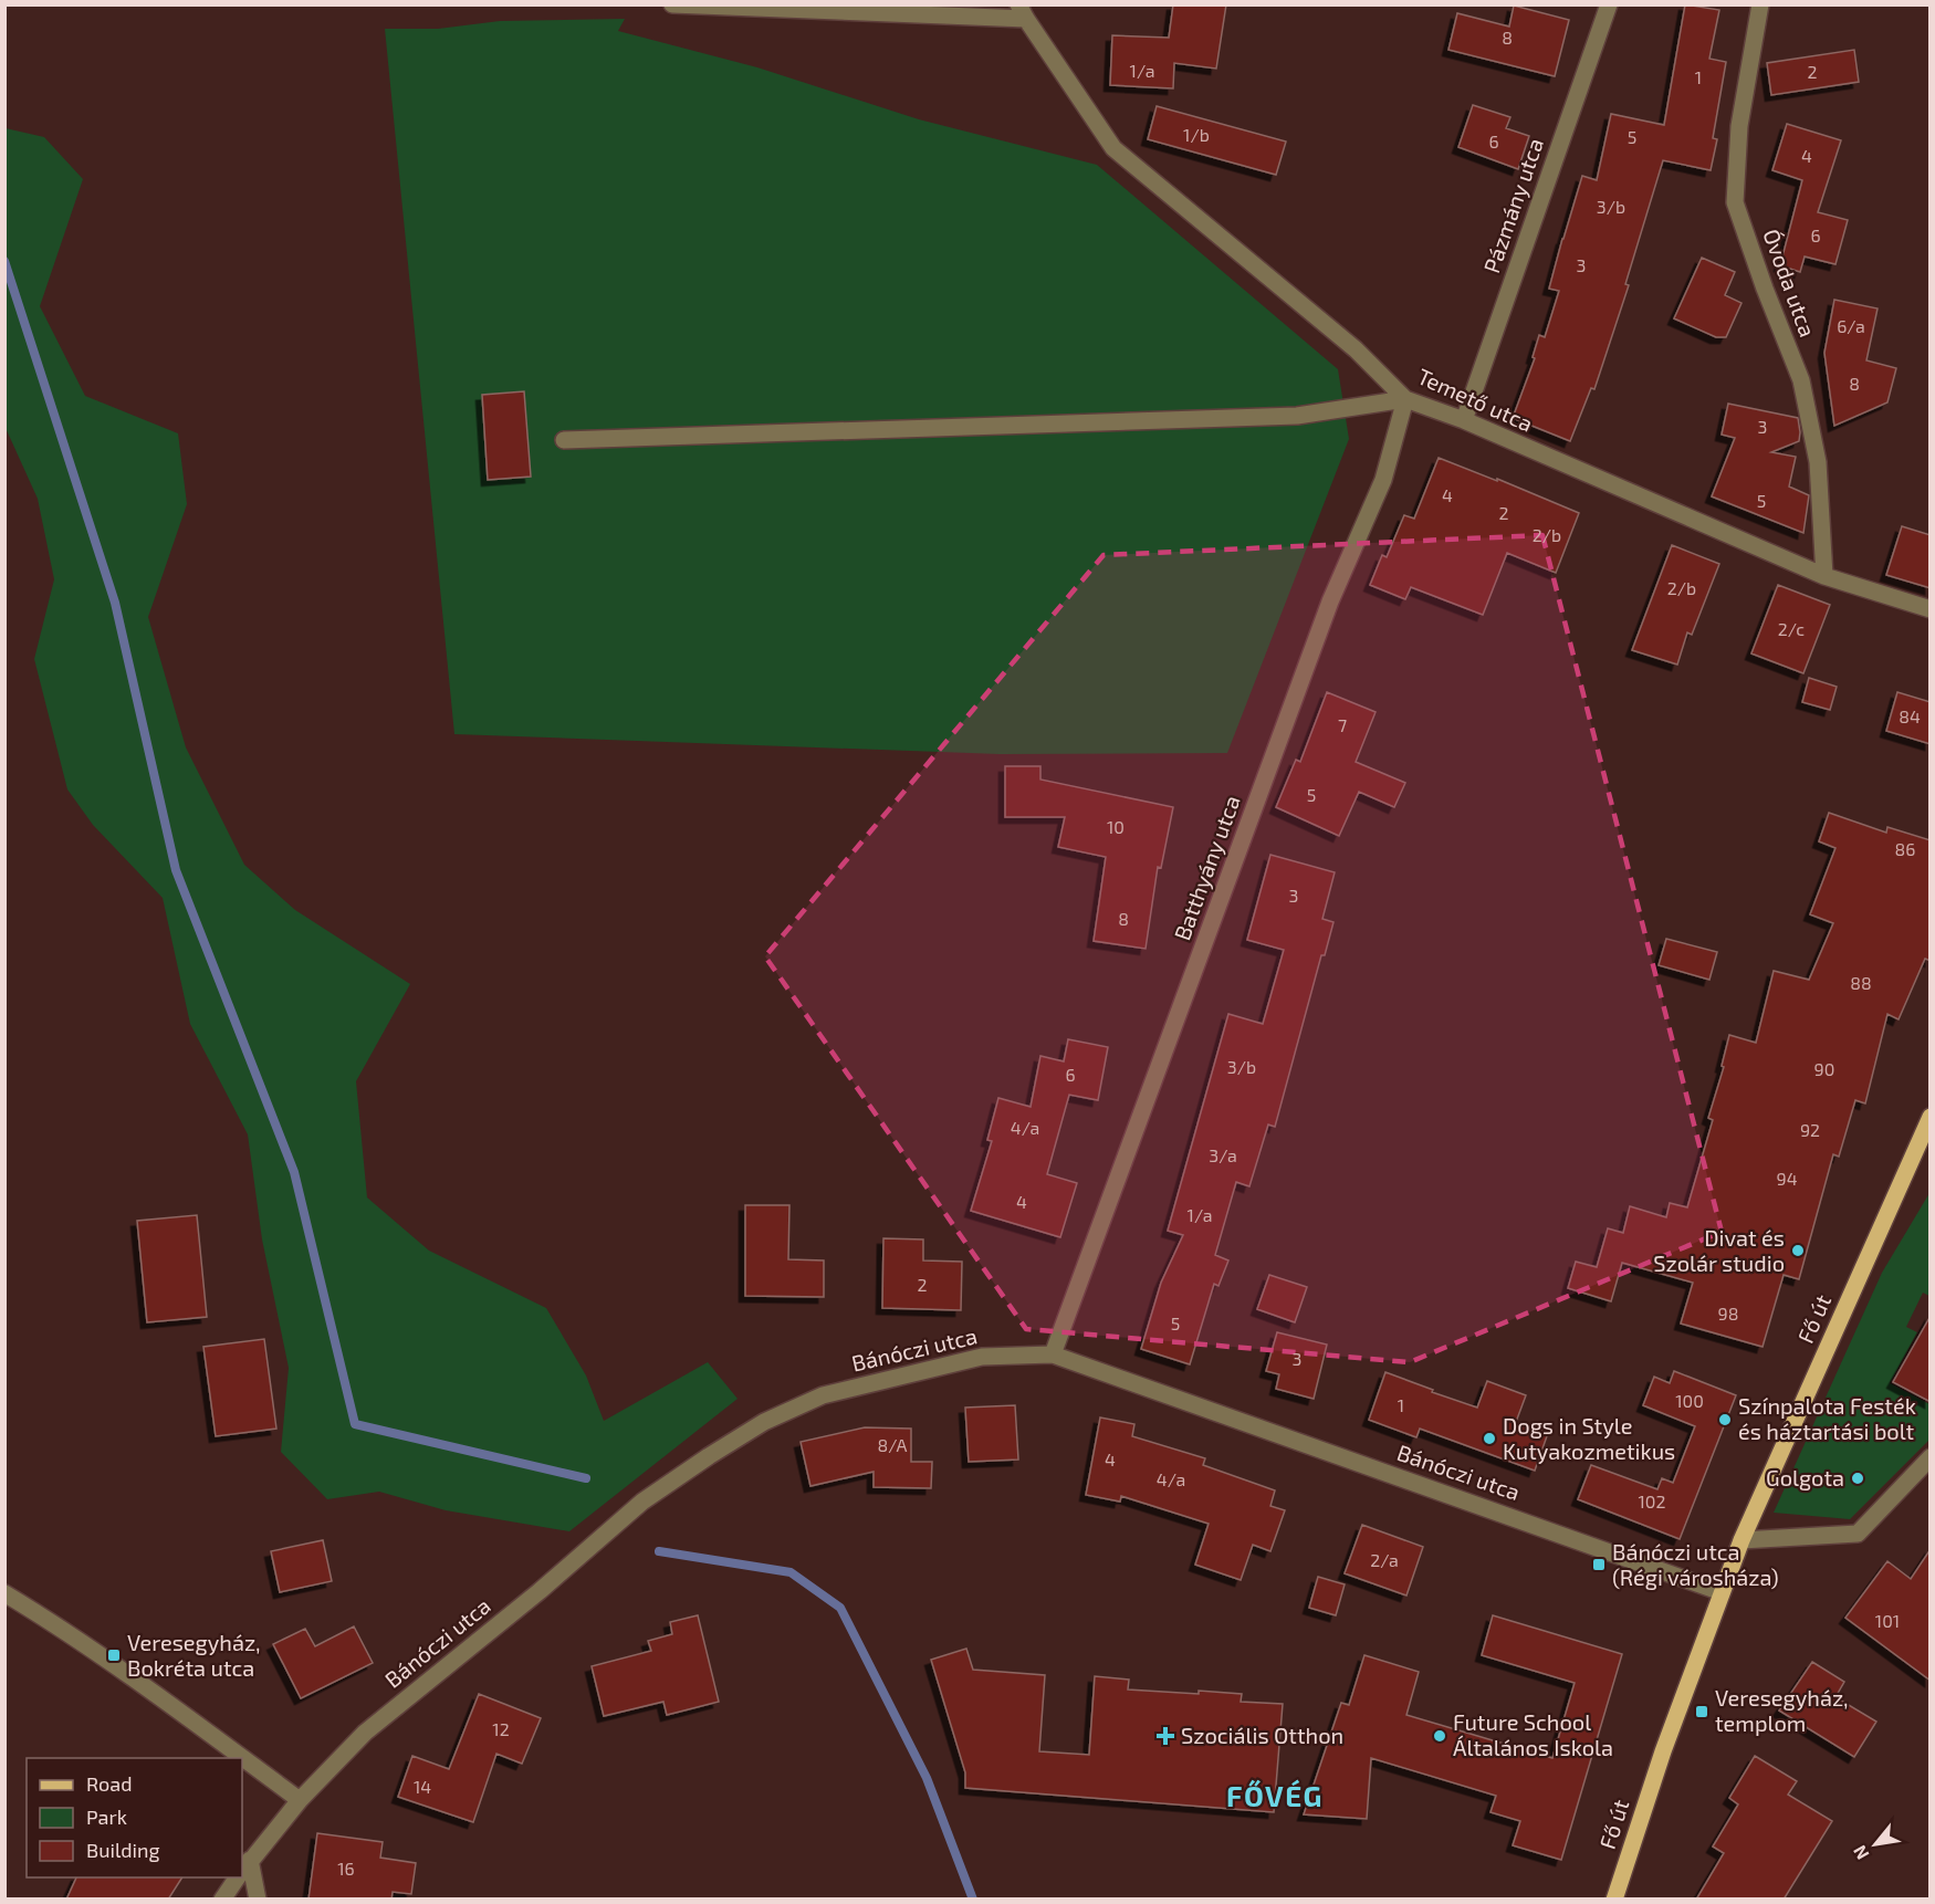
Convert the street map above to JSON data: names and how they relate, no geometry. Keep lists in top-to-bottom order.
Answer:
{
  "streets": {
    "main road": ["Fő út"],
    "street": [
      "Pázmány utca",
      "Óvoda utca",
      "Temető utca",
      "Batthyány utca",
      "Bánóczi utca"
    ]
  },
  "crossings": [
    ["Pázmány utca", "Temető utca"],
    ["Óvoda utca", "Temető utca"],
    ["Temető utca", "Batthyány utca"],
    ["Batthyány utca", "Bánóczi utca"],
    ["Fő út", "Bánóczi utca"]
  ],
  "districts": ["FŐVÉG"],
  "places": {
    "other": [
      "Divat és Szolár studio",
      "Színpalota Festék és háztartási bolt",
      "Dogs in Style Kutyakozmetikus",
      "Golgota",
      "Future School Általános Iskola"
    ],
    "transit": ["Bánóczi utca (Régi városháza)", "Veresegyház, Bokréta utca", "Veresegyház, templom"],
    "health": ["Szociális Otthon"]
  },
  "house_numbers": [
    "8",
    "1/a",
    "2",
    "1",
    "1/b",
    "5",
    "6",
    "4",
    "3/b",
    "6",
    "3",
    "6/a",
    "8",
    "3",
    "4",
    "5",
    "2",
    "2/b",
    "2/b",
    "2/c",
    "84",
    "7",
    "5",
    "10",
    "86",
    "3",
    "8",
    "88",
    "3/b",
    "90",
    "6",
    "4/a",
    "92",
    "3/a",
    "94",
    "4",
    "1/a",
    "2",
    "98",
    "5",
    "3",
    "100",
    "1",
    "8/A",
    "4",
    "4/a",
    "102",
    "2/a",
    "101",
    "12",
    "14",
    "16"
  ],
  "legend": ["Road", "Park", "Building"],
  "north": "bottom left"
}
